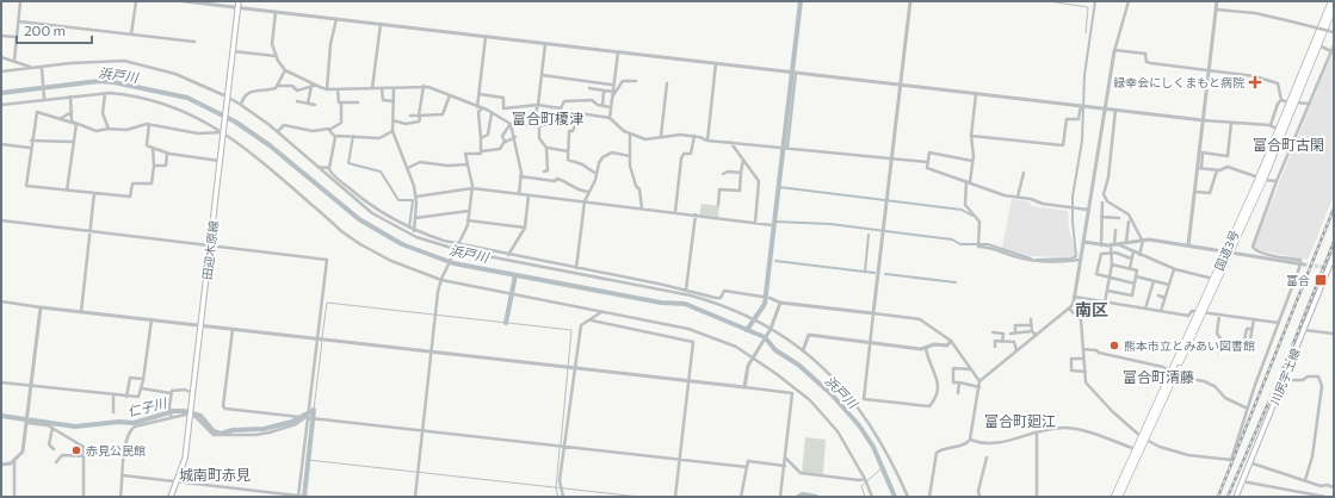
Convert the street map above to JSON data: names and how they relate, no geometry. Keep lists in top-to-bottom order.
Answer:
{
  "streets": {
    "highway": ["国道3号"],
    "main road": ["田迎木原線", "川尻宇土線"]
  },
  "districts": [
    "富合町榎津",
    "富合町古閑",
    "南区",
    "富合町清藤",
    "富合町廻江",
    "城南町赤見"
  ],
  "water": ["浜戸川", "仁子川"],
  "places": {
    "health": ["緑幸会にしくまもと病院"],
    "transit": ["富合"],
    "other": ["熊本市立とみあい図書館", "赤見公民館"]
  },
  "scale_bar": "200 m"
}
